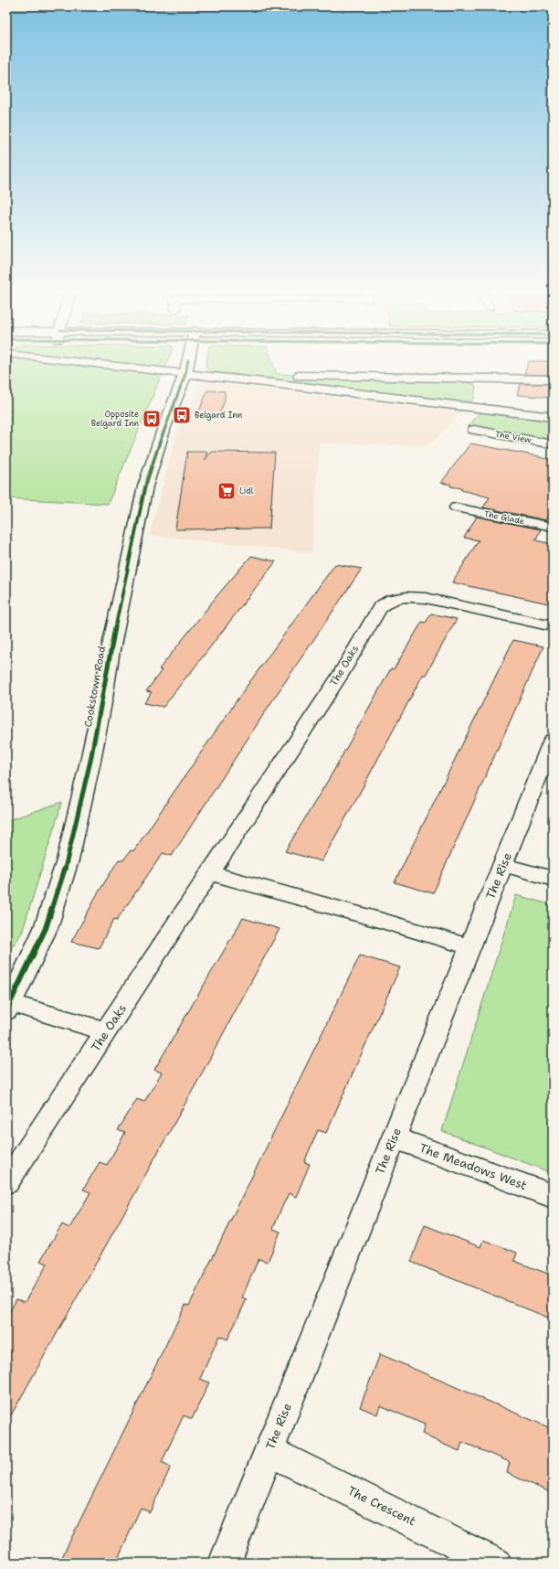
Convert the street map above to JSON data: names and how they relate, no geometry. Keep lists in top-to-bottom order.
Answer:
{
  "streets": {
    "street": [
      "The View",
      "The Glade",
      "The Oaks",
      "Cookstown Road",
      "The Rise",
      "The Meadows West",
      "The Crescent"
    ]
  },
  "crossings": [
    ["The Rise", "The Meadows West"],
    ["The Rise", "The Crescent"]
  ],
  "places": {
    "bus stop": ["Belgard Inn", "Opposite Belgard Inn"],
    "supermarket": ["Lidl"]
  }
}
